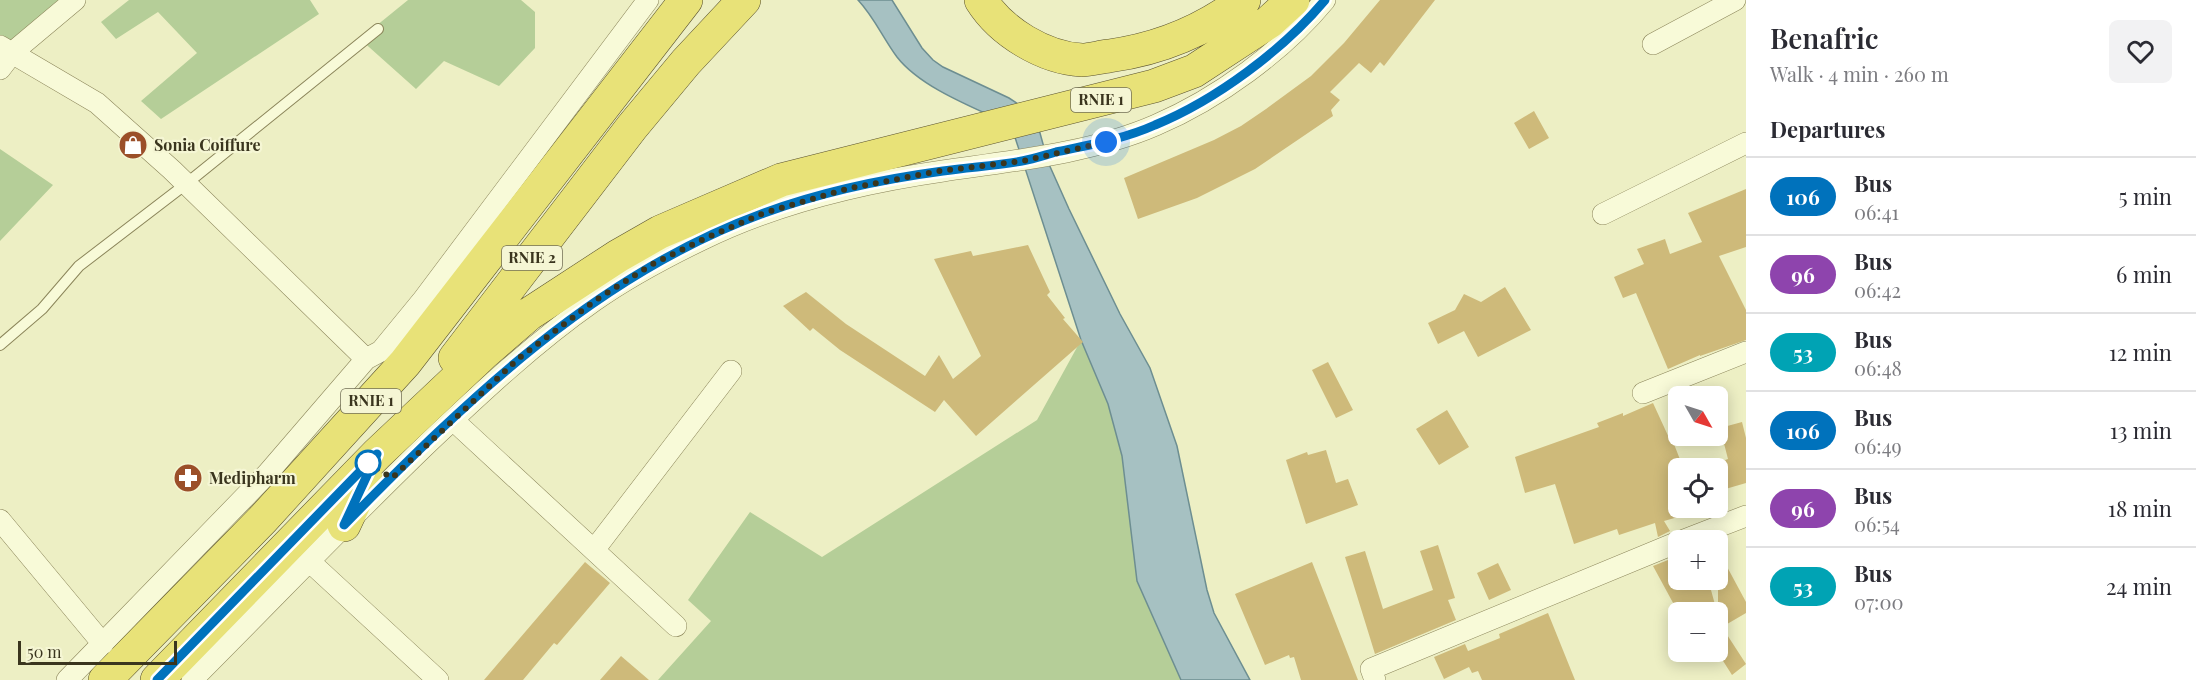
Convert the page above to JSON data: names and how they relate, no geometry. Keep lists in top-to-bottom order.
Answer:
{
  "streets": {
    "highway": ["RNIE 1", "RNIE 2"]
  },
  "crossings": [
    ["RNIE 1", "RNIE 2"]
  ],
  "places": {
    "shop": ["Sonia Coiffure"],
    "pharmacy": ["Medipharm"]
  },
  "lines": ["bus line 106"],
  "scale_bar": "50 m",
  "north": "bottom right",
  "page": {
    "heading": [
      ["Benafric", "Walk · 4 min · 260 m"],
      "Departures"
    ],
    "list": [
      {
        "mark": "106",
        "name": "Bus",
        "note": "06:41",
        "value": "5 min"
      },
      {
        "mark": "96",
        "name": "Bus",
        "note": "06:42",
        "value": "6 min"
      },
      {
        "mark": "53",
        "name": "Bus",
        "note": "06:48",
        "value": "12 min"
      },
      {
        "mark": "106",
        "name": "Bus",
        "note": "06:49",
        "value": "13 min"
      },
      {
        "mark": "96",
        "name": "Bus",
        "note": "06:54",
        "value": "18 min"
      },
      {
        "mark": "53",
        "name": "Bus",
        "note": "07:00",
        "value": "24 min"
      }
    ],
    "map_buttons": ["+", "−"],
    "scale": "50 m"
  }
}
